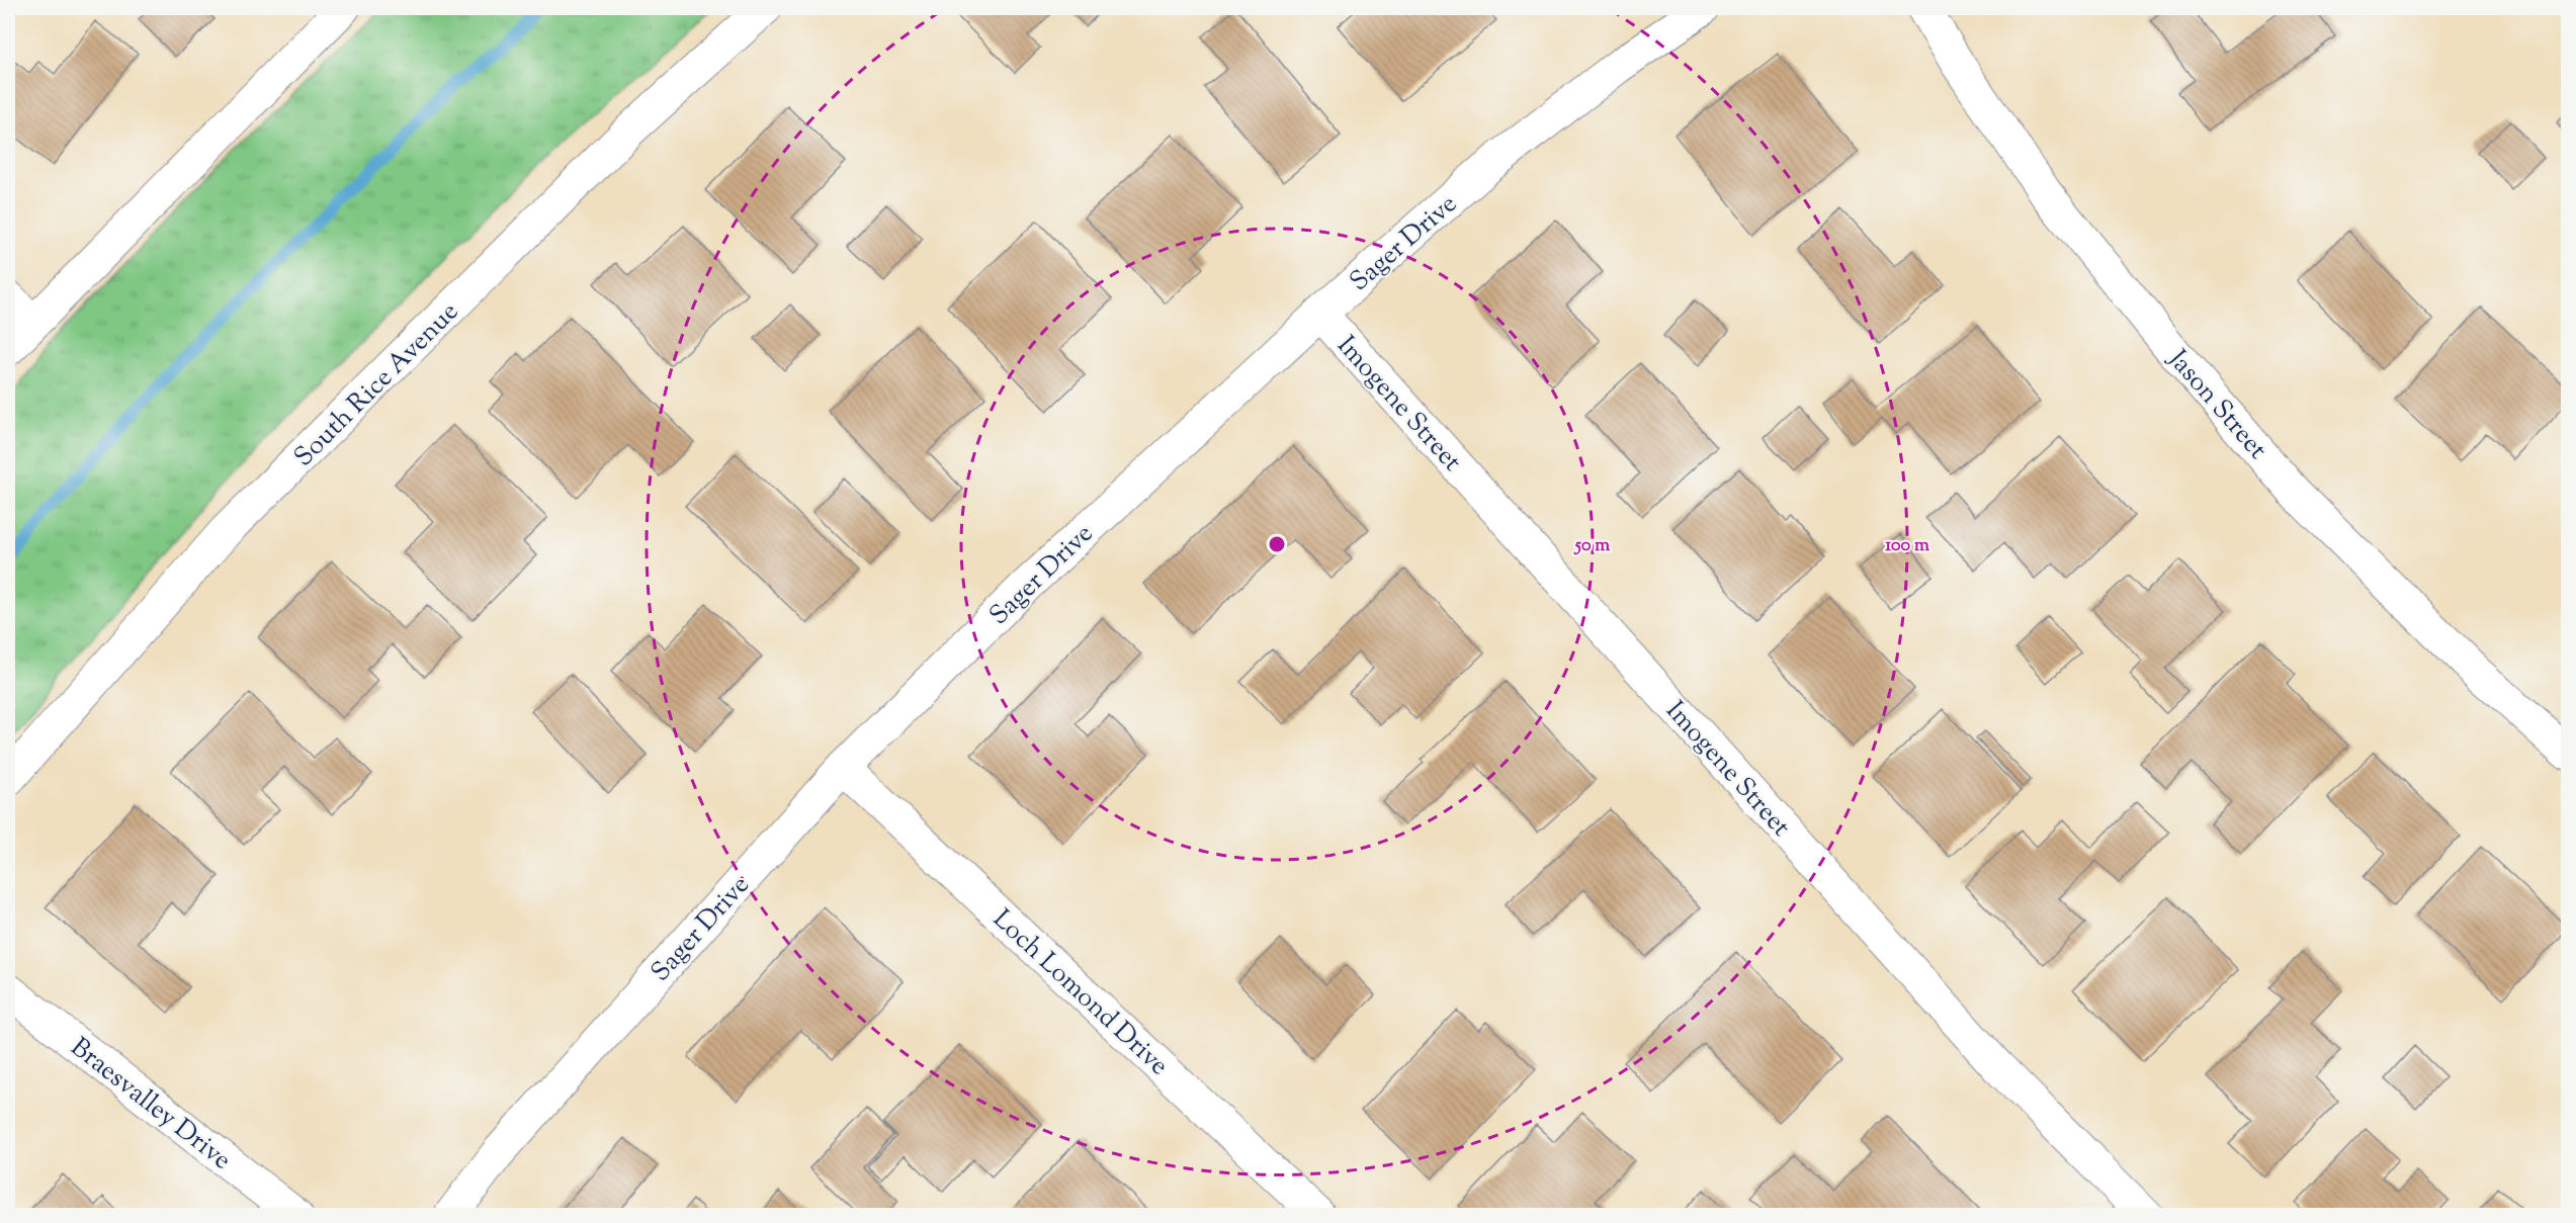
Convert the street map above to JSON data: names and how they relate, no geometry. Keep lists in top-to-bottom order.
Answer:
{
  "streets": {
    "street": [
      "Sager Drive",
      "South Rice Avenue",
      "Imogene Street",
      "Jason Street",
      "Loch Lomond Drive",
      "Braesvalley Drive"
    ]
  },
  "crossings": [
    ["Sager Drive", "Imogene Street"],
    ["Sager Drive", "Loch Lomond Drive"]
  ],
  "rings": ["50 m", "100 m"]
}
